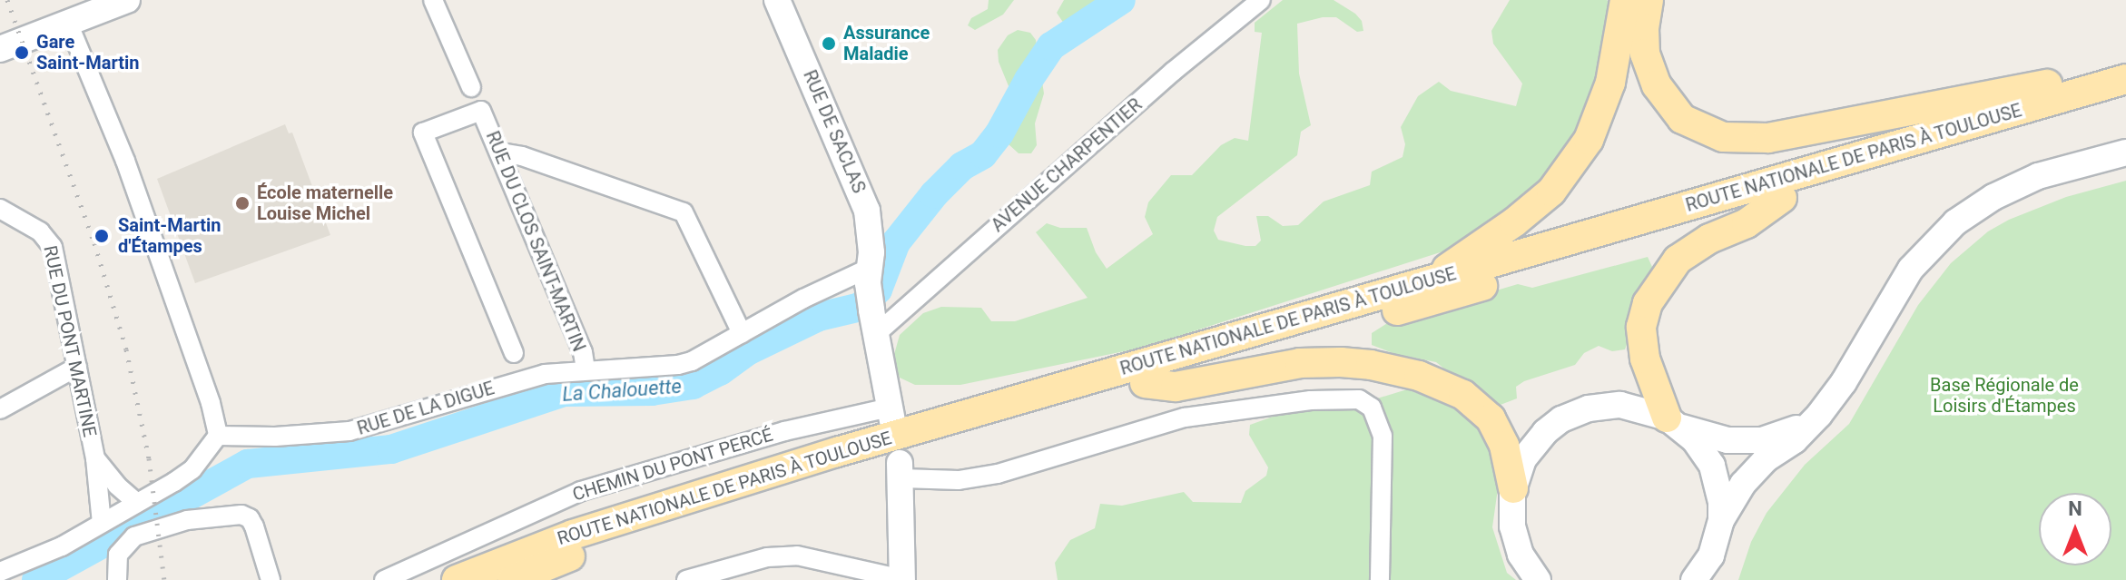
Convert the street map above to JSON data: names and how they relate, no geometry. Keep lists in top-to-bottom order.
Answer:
{
  "streets": {
    "main road": ["RUE DE SACLAS", "ROUTE NATIONALE DE PARIS À TOULOUSE"],
    "street": [
      "AVENUE CHARPENTIER",
      "RUE DU CLOS SAINT-MARTIN",
      "RUE DU PONT MARTINE",
      "RUE DE LA DIGUE",
      "CHEMIN DU PONT PERCÉ"
    ]
  },
  "crossings": [
    ["RUE DE SACLAS", "AVENUE CHARPENTIER"],
    ["RUE DE SACLAS", "RUE DE LA DIGUE"],
    ["RUE DE SACLAS", "CHEMIN DU PONT PERCÉ"],
    ["RUE DU CLOS SAINT-MARTIN", "RUE DE LA DIGUE"]
  ],
  "water": ["La Chalouette"],
  "parks": ["Base Régionale de Loisirs d'Étampes"],
  "places": [
    "Assurance Maladie",
    "Gare Saint-Martin",
    "École maternelle Louise Michel",
    "Saint-Martin d'Étampes"
  ],
  "north": "top"
}
